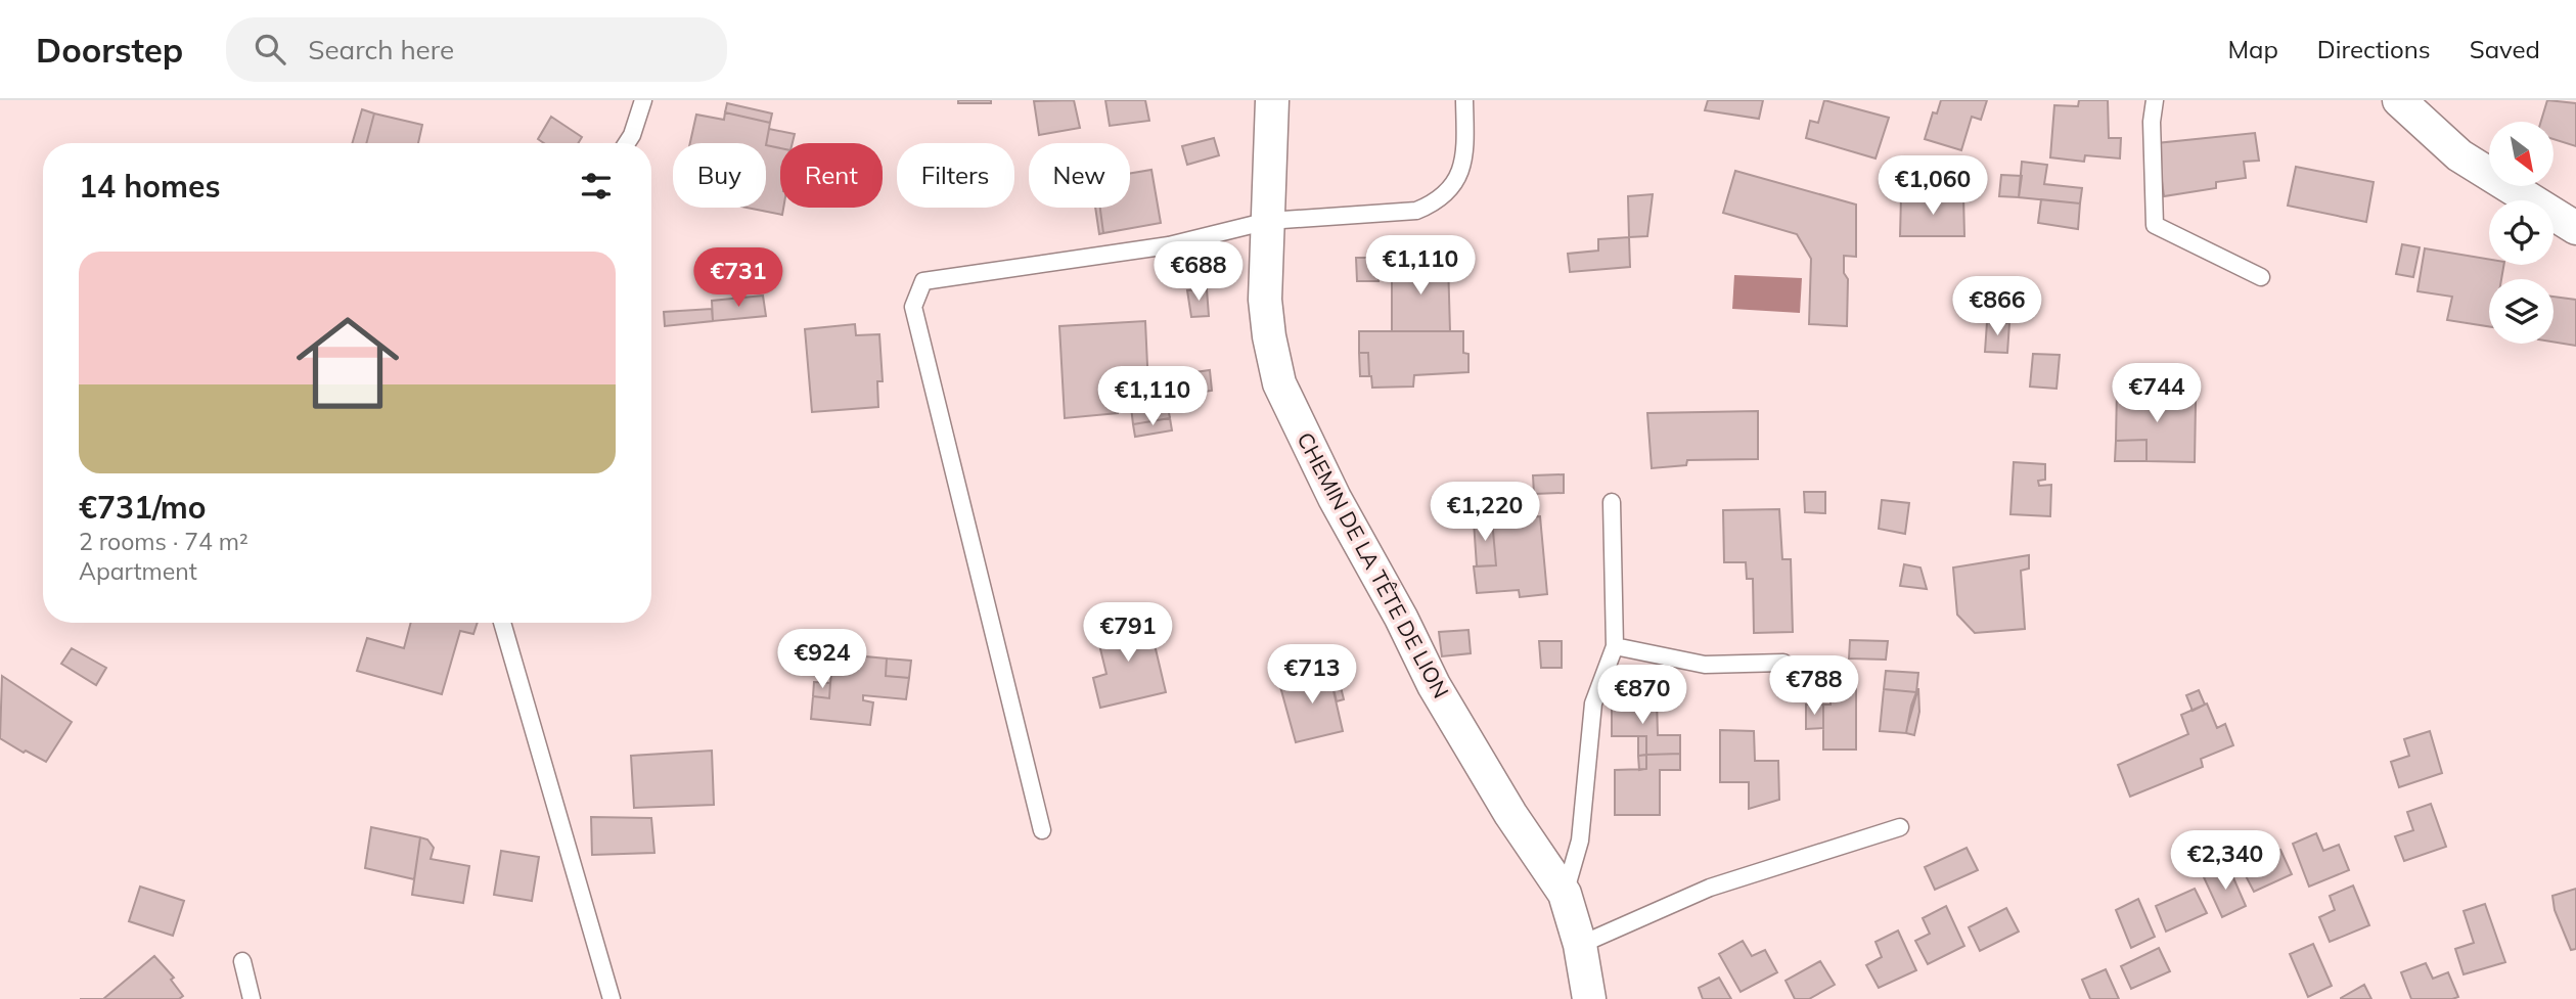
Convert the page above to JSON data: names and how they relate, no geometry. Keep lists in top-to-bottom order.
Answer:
{
  "streets": {
    "street": ["CHEMIN DE LA TÊTE DE LION"]
  },
  "north": "bottom right",
  "page": {
    "header": "Doorstep",
    "search": "Search here",
    "nav": ["Map", "Directions", "Saved"],
    "chip": [
      "Buy",
      "Rent",
      "Filters",
      "New"
    ],
    "heading": "14 homes",
    "price": [
      "€1,060",
      "€1,110",
      "€688",
      "€731",
      "€866",
      "€744",
      "€1,110",
      "€1,220",
      "€791",
      "€924",
      "€713",
      "€788",
      "€870",
      "€2,340"
    ],
    "list": [
      {
        "name": "€731/mo",
        "note": "2 rooms · 74 m² · Apartment"
      }
    ]
  }
}
